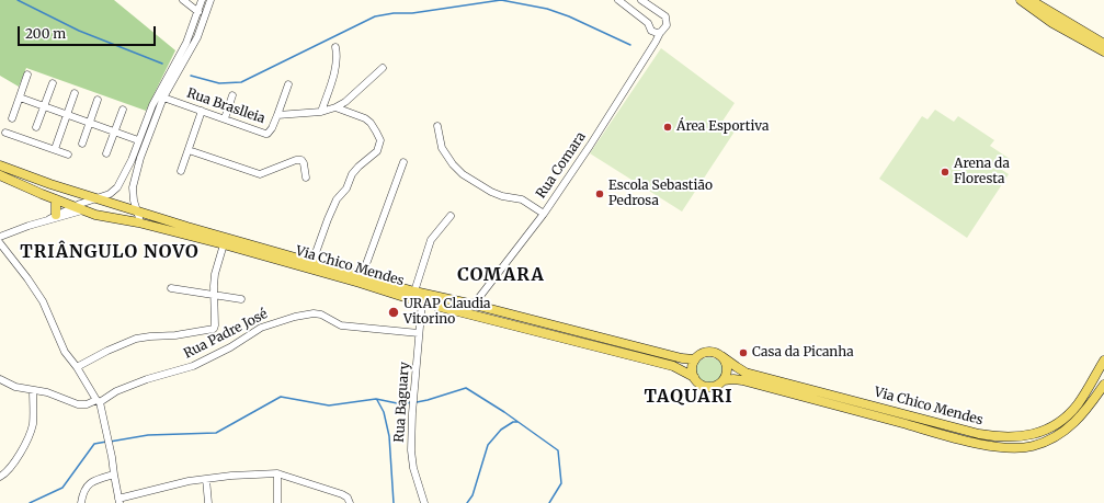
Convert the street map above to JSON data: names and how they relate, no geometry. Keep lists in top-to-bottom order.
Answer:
{
  "streets": {
    "main road": ["Via Chico Mendes"],
    "street": [
      "Rua Braslleia",
      "Rua Comara",
      "Rua Padre José",
      "Rua Baguary"
    ]
  },
  "crossings": [
    ["Rua Comara", "Via Chico Mendes"],
    ["Via Chico Mendes", "Rua Baguary"],
    ["Rua Padre José", "Rua Baguary"]
  ],
  "districts": ["TRIÂNGULO NOVO", "COMARA", "TAQUARI"],
  "places": [
    "Área Esportiva",
    "Arena da Floresta",
    "Escola Sebastião Pedrosa",
    "URAP Claudia Vitorino",
    "Casa da Picanha"
  ],
  "scale_bar": "200 m"
}
